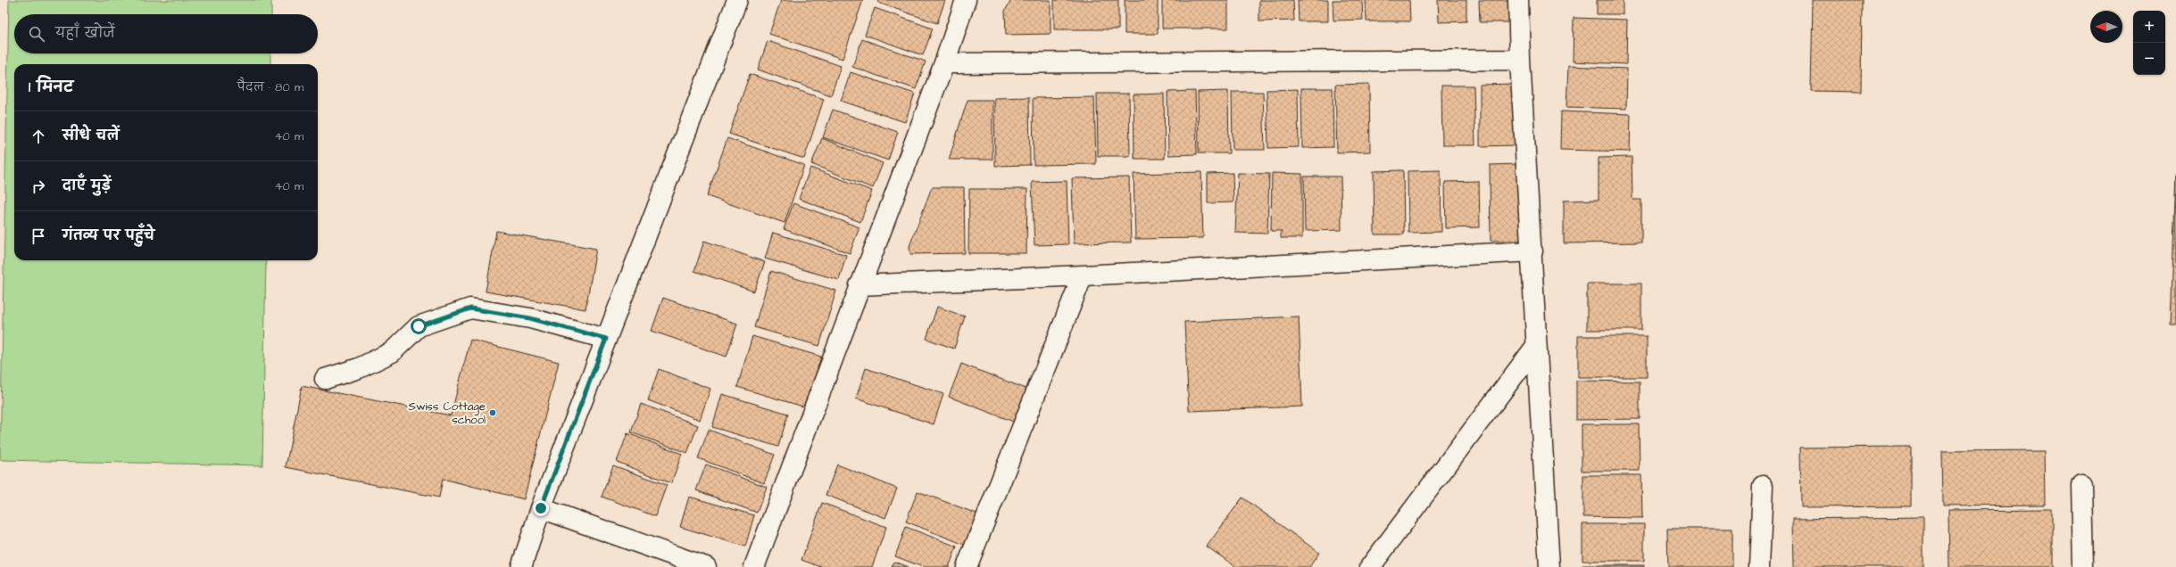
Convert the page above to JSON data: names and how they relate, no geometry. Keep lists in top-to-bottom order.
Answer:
{
  "places": ["Swiss Cottage school"],
  "north": "left",
  "page": {
    "map_buttons": ["+", "−"],
    "search": "यहाँ खोजें",
    "heading": ["1 मिनट", "पैदल · 80 m"],
    "list": [
      ["सीधे चलें", "40 m"],
      ["दाएँ मुड़ें", "40 m"],
      "गंतव्य पर पहुँचे"
    ]
  }
}
